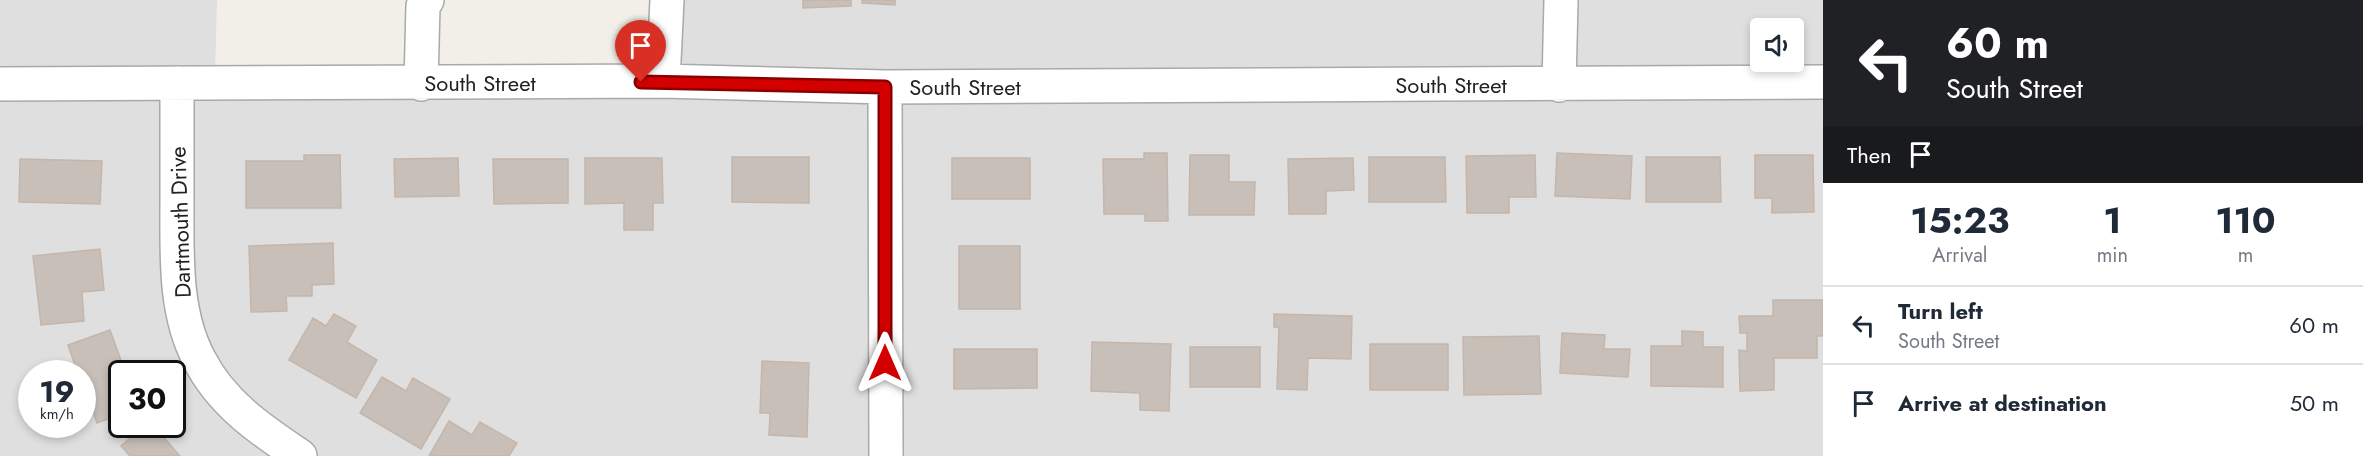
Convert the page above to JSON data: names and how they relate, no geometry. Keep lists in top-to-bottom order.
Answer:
{
  "streets": {
    "street": ["South Street", "Dartmouth Drive"]
  },
  "crossings": [
    ["South Street", "Dartmouth Drive"]
  ],
  "page": {
    "turn": ["60 m", "South Street"],
    "then": "Then",
    "eta": [
      "15:23",
      "Arrival",
      "1",
      "min",
      "110",
      "m"
    ],
    "list": [
      {
        "name": "Turn left",
        "note": "South Street",
        "value": "60 m"
      },
      {
        "name": "Arrive at destination",
        "value": "50 m"
      }
    ],
    "speed": "19 km/h",
    "limit": "30"
  }
}
